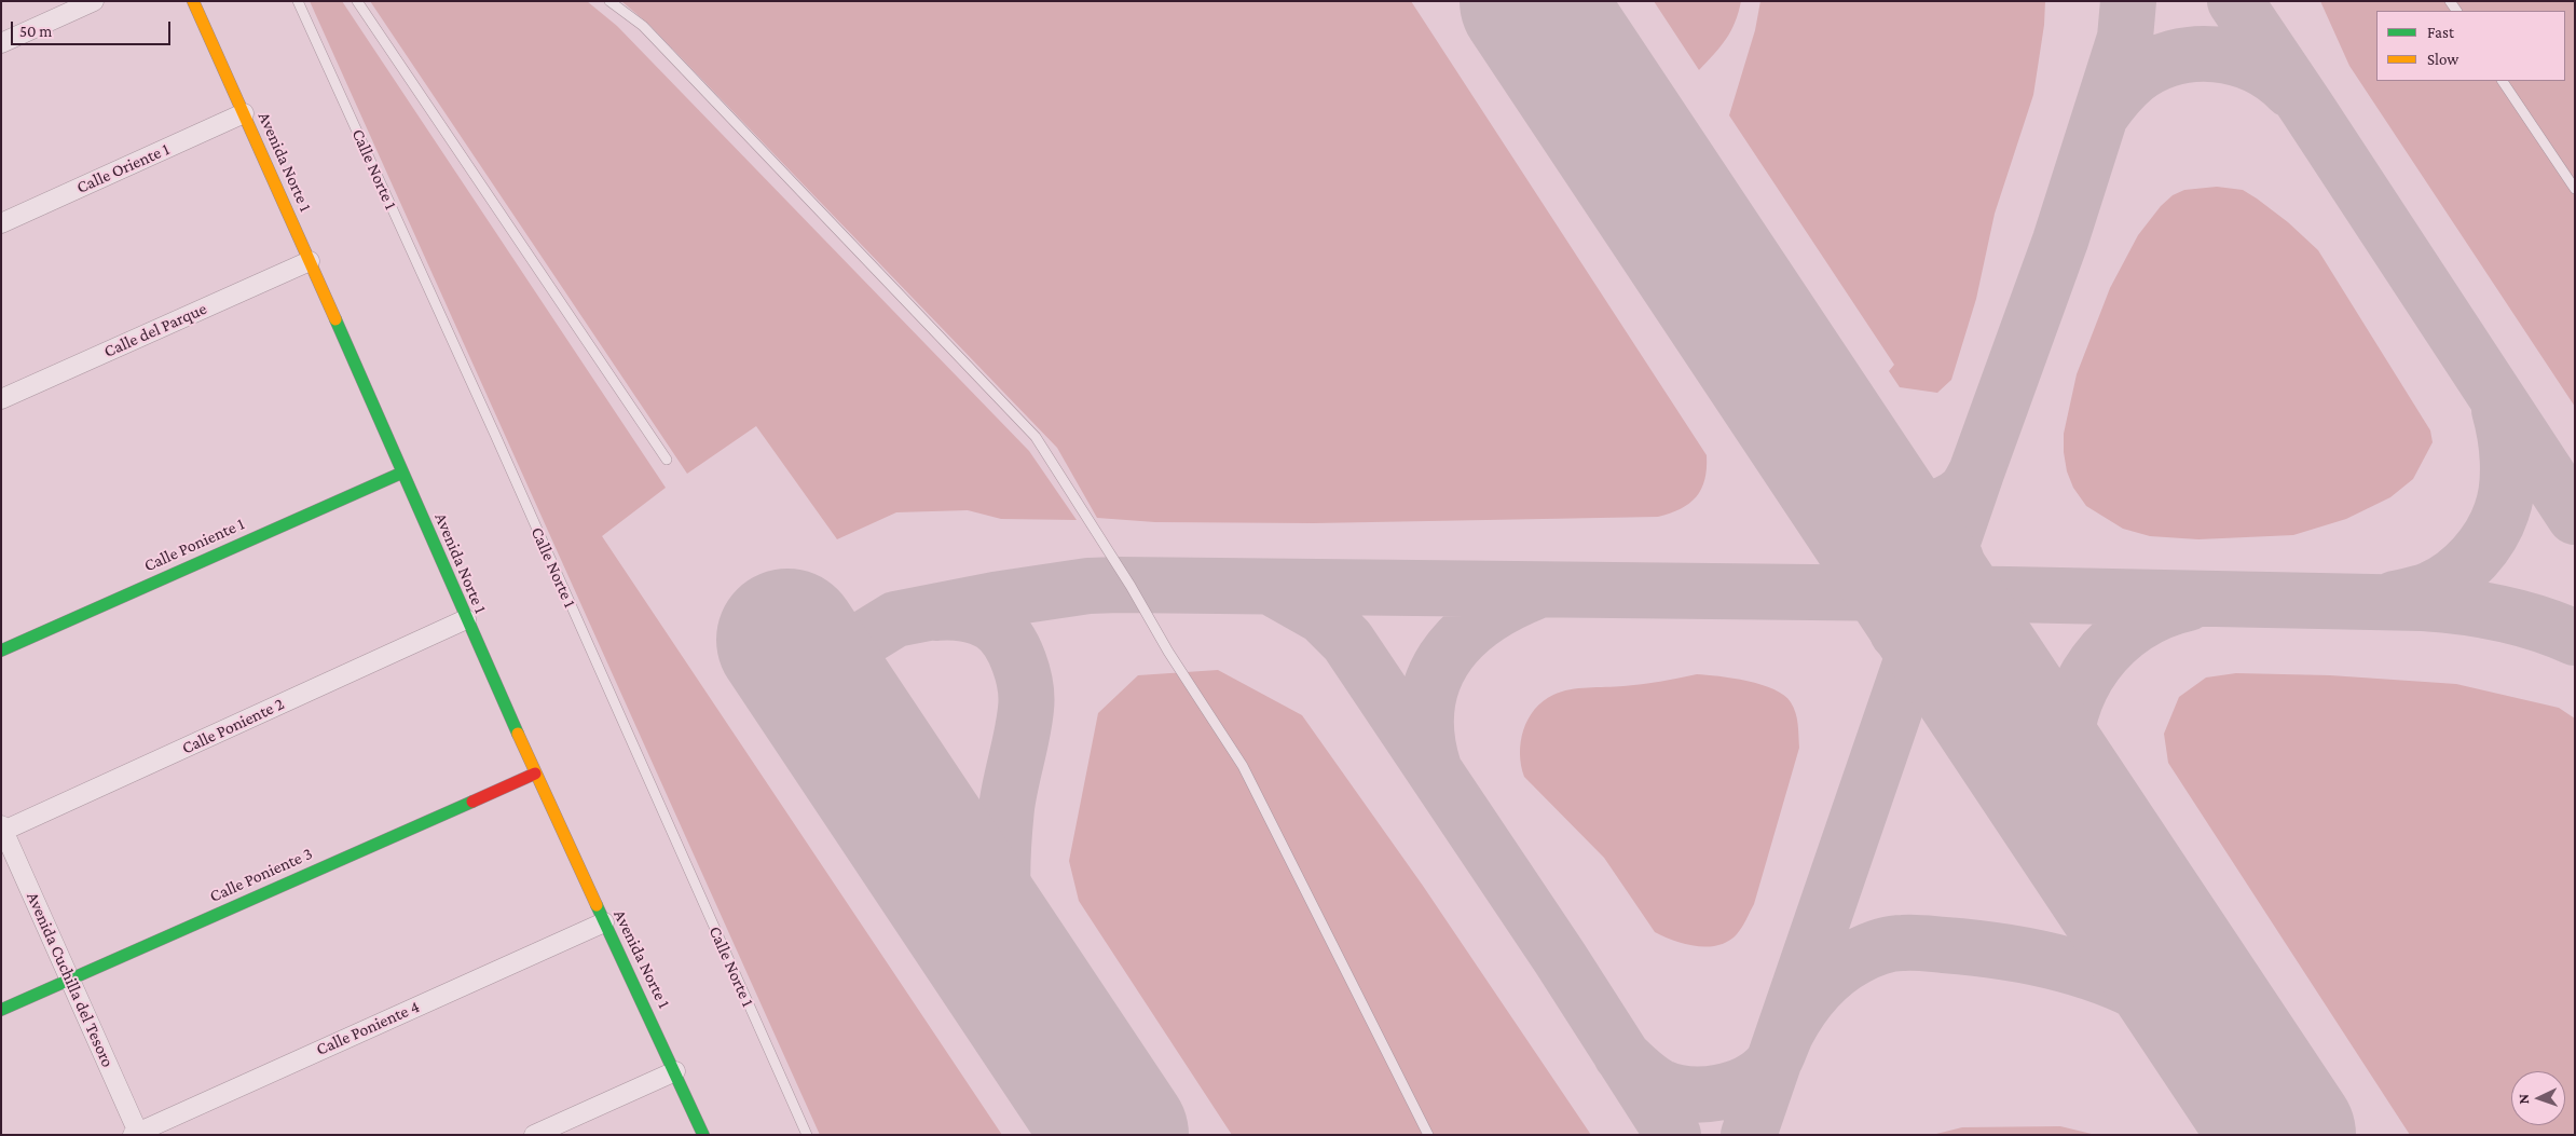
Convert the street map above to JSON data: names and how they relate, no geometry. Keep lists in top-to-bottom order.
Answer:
{
  "streets": {
    "street": [
      "Avenida Norte 1",
      "Calle Oriente 1",
      "Calle del Parque",
      "Calle Poniente 1",
      "Calle Poniente 2",
      "Calle Poniente 3",
      "Avenida Cuchilla del Tesoro",
      "Calle Poniente 4"
    ],
    "lane": ["Calle Norte 1"]
  },
  "crossings": [
    ["Avenida Norte 1", "Calle Oriente 1"],
    ["Avenida Norte 1", "Calle del Parque"],
    ["Avenida Norte 1", "Calle Poniente 1"],
    ["Avenida Norte 1", "Calle Poniente 2"],
    ["Avenida Norte 1", "Calle Poniente 3"],
    ["Avenida Norte 1", "Calle Poniente 4"],
    ["Calle Poniente 2", "Avenida Cuchilla del Tesoro"],
    ["Calle Poniente 3", "Avenida Cuchilla del Tesoro"],
    ["Avenida Cuchilla del Tesoro", "Calle Poniente 4"]
  ],
  "legend": ["Fast", "Slow"],
  "scale_bar": "50 m",
  "north": "left"
}
